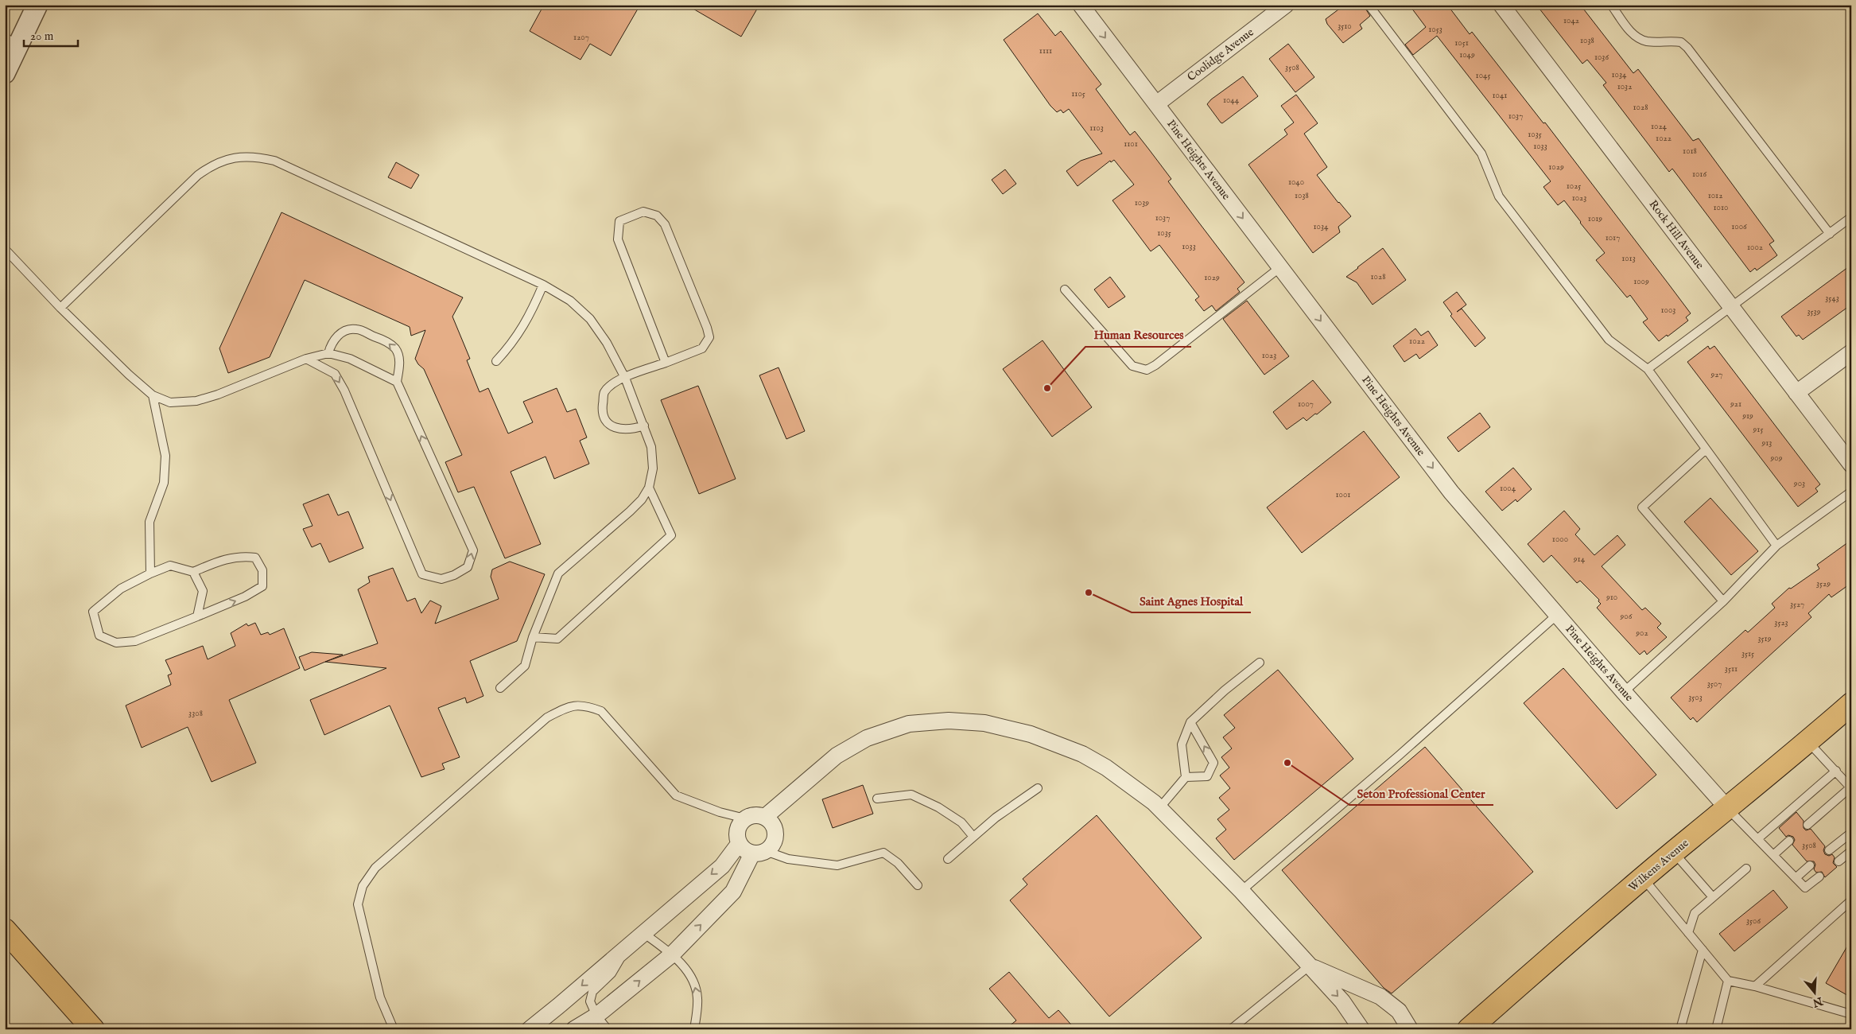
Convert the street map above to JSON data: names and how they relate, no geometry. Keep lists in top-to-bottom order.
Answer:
{
  "streets": {
    "main road": ["Wilkens Avenue"],
    "street": ["Coolidge Avenue", "Pine Heights Avenue", "Rock Hill Avenue"]
  },
  "crossings": [
    ["Coolidge Avenue", "Pine Heights Avenue"],
    ["Pine Heights Avenue", "Wilkens Avenue"]
  ],
  "one_way": ["Pine Heights Avenue"],
  "places": ["Human Resources", "Saint Agnes Hospital", "Seton Professional Center"],
  "house_numbers": [
    "1042",
    "3510",
    "1053",
    "1207",
    "1038",
    "1051",
    "1111",
    "1049",
    "1036",
    "3508",
    "1034",
    "1045",
    "1032",
    "1105",
    "1041",
    "1044",
    "1028",
    "1037",
    "1024",
    "1103",
    "1035",
    "1022",
    "1101",
    "1033",
    "1018",
    "1029",
    "1016",
    "1040",
    "1025",
    "1038",
    "1012",
    "1023",
    "1039",
    "1010",
    "1037",
    "1019",
    "1034",
    "1006",
    "1035",
    "1017",
    "1033",
    "1002",
    "1013",
    "1028",
    "1029",
    "1009",
    "3543",
    "1003",
    "3539",
    "1022",
    "1023",
    "927",
    "1007",
    "921",
    "919",
    "915",
    "913",
    "909",
    "903",
    "1004",
    "1001",
    "1000",
    "914",
    "3529",
    "910",
    "3527",
    "906",
    "3523",
    "902",
    "3519",
    "3515",
    "3511",
    "3507",
    "3503",
    "3308",
    "3508",
    "3506"
  ],
  "scale_bar": "20 m",
  "north": "bottom"
}
